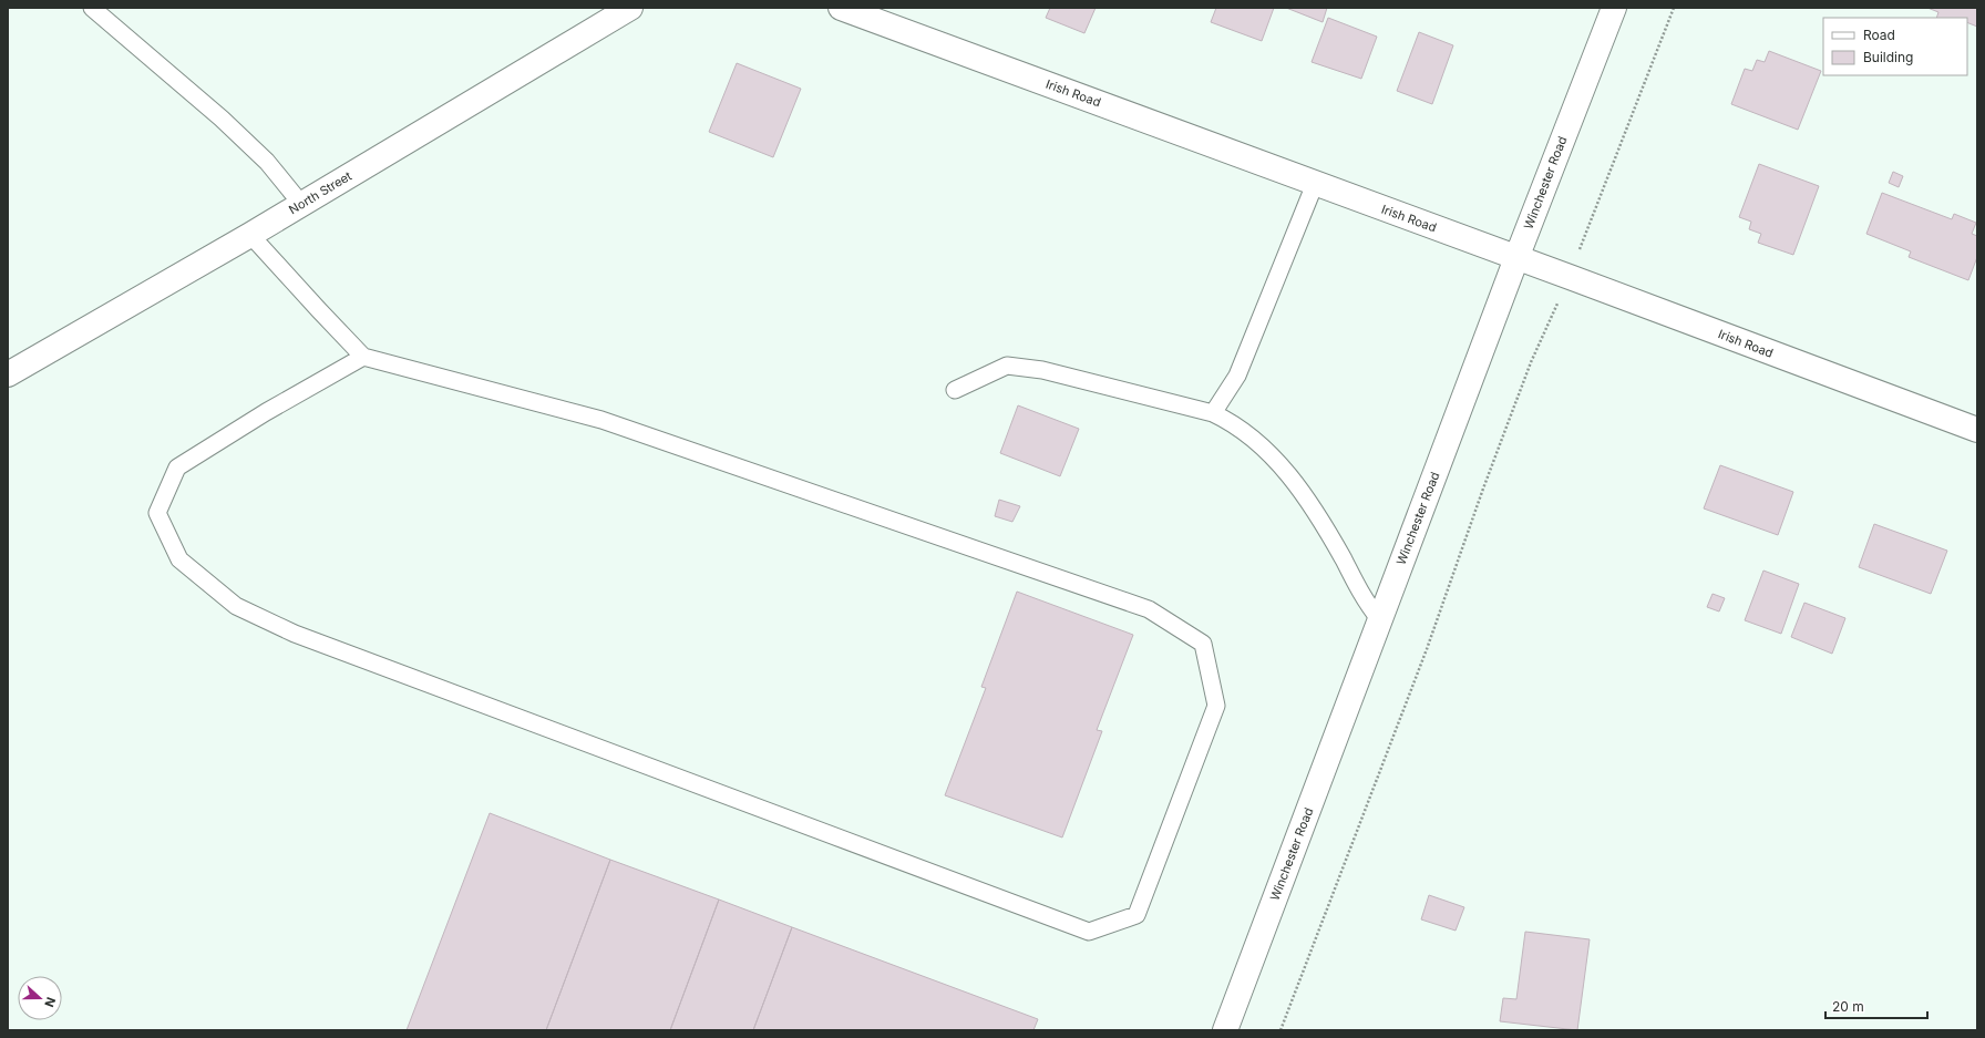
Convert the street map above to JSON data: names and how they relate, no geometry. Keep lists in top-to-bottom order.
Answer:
{
  "streets": {
    "street": ["Irish Road", "Winchester Road", "North Street"]
  },
  "crossings": [
    ["Irish Road", "Winchester Road"]
  ],
  "legend": ["Road", "Building"],
  "scale_bar": "20 m",
  "north": "right"
}
